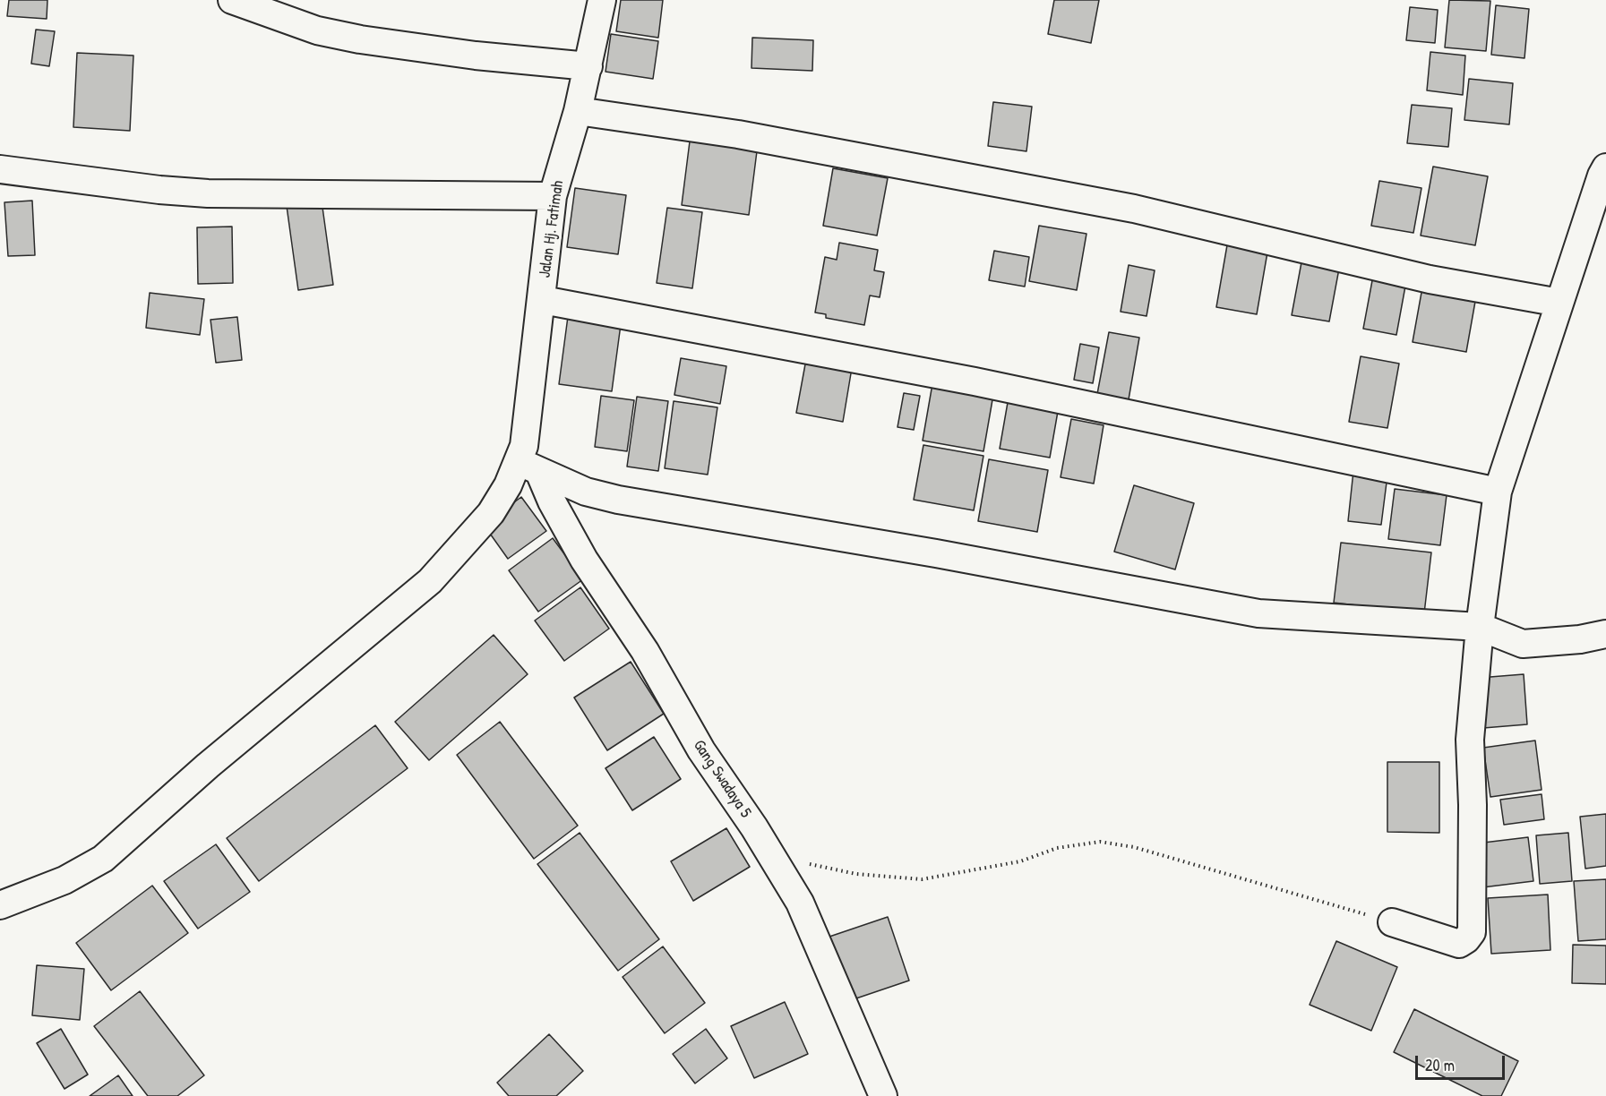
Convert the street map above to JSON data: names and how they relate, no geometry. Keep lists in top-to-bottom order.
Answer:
{
  "streets": {
    "street": ["Jalan Hj. Fatimah", "Gang Swadaya 5"]
  },
  "crossings": [
    ["Jalan Hj. Fatimah", "Gang Swadaya 5"]
  ],
  "scale_bar": "20 m"
}
